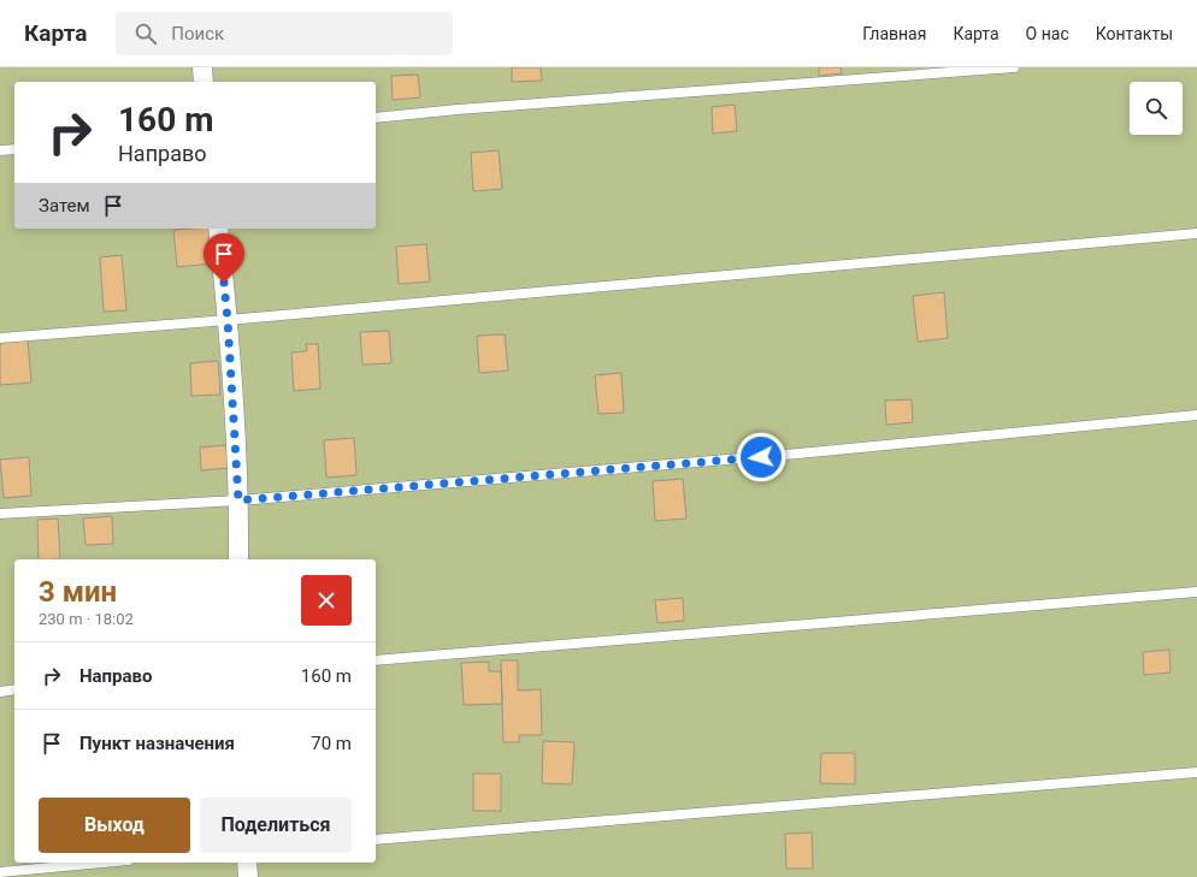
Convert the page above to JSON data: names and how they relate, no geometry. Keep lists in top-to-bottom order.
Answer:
{
  "page": {
    "header": "Карта",
    "search": "Поиск",
    "nav": [
      "Главная",
      "Карта",
      "О нас",
      "Контакты"
    ],
    "turn": ["160 m", "Направо"],
    "then": "Затем",
    "heading": ["3 мин", "230 m · 18:02"],
    "list": [
      {
        "name": "Направо",
        "value": "160 m"
      },
      {
        "name": "Пункт назначения",
        "value": "70 m"
      }
    ],
    "buttons": ["Выход", "Поделиться"]
  }
}
